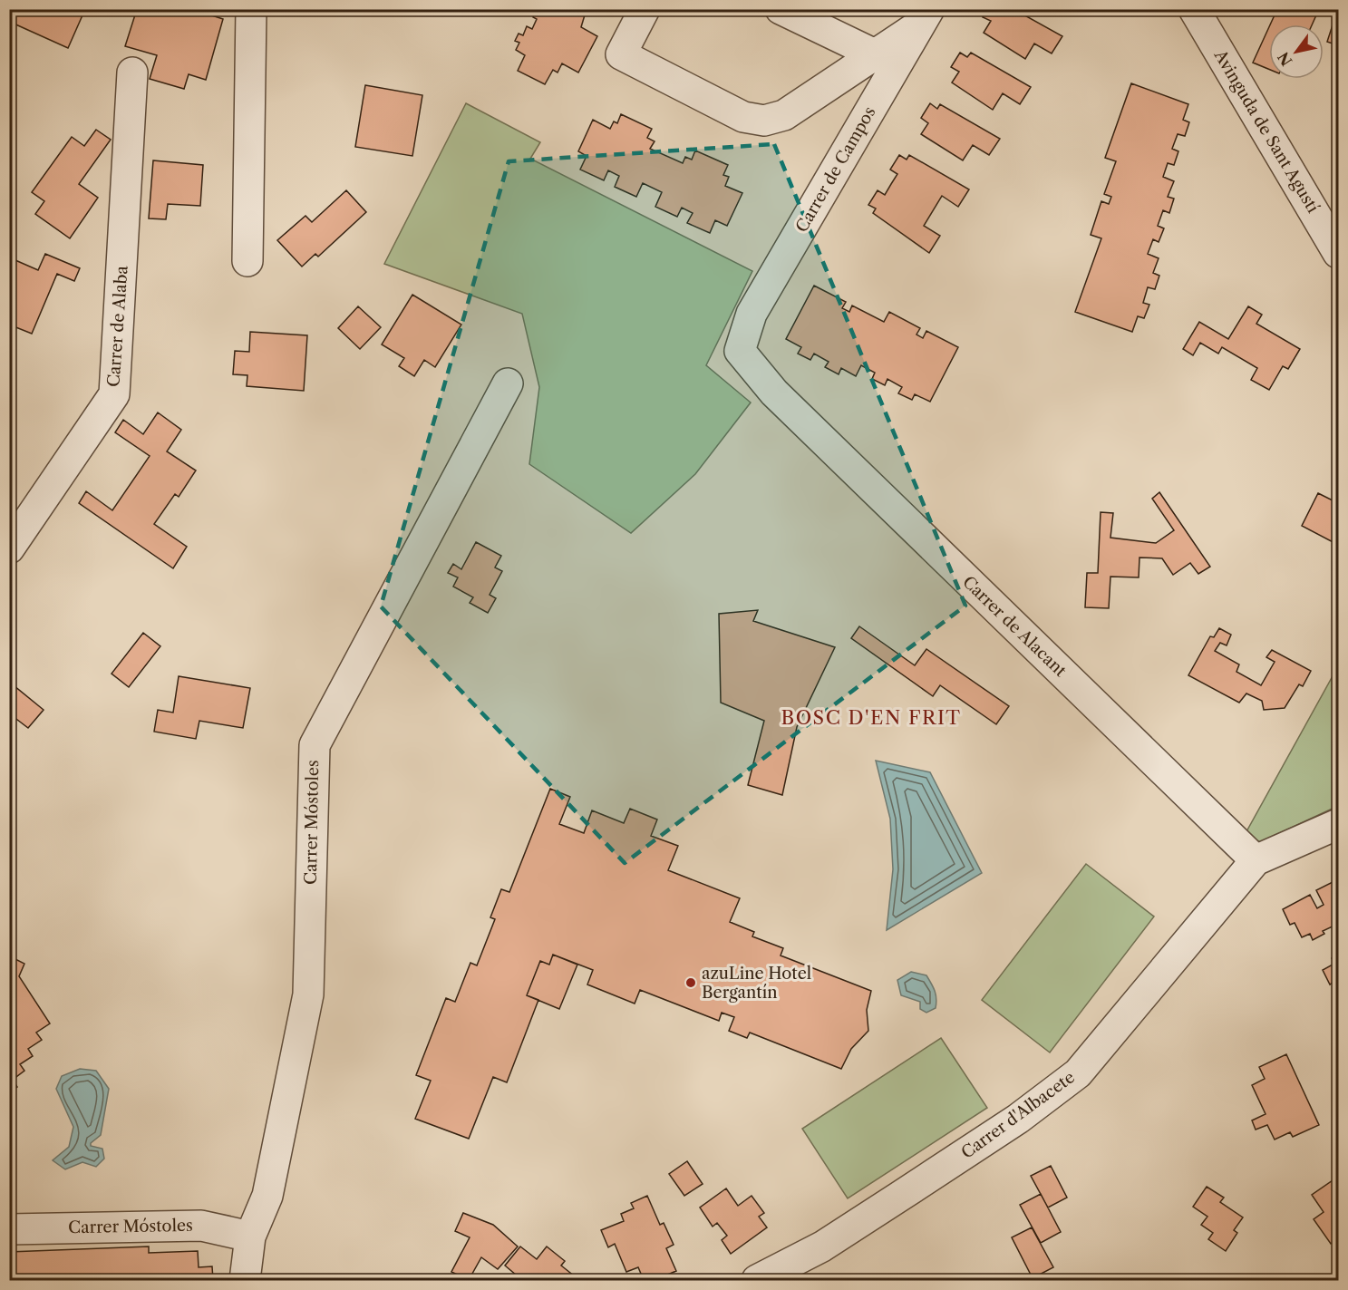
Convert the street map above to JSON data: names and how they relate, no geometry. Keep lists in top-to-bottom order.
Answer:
{
  "streets": {
    "street": [
      "Avinguda de Sant Agustí",
      "Carrer de Campos",
      "Carrer de Alaba",
      "Carrer de Alacant",
      "Carrer Móstoles",
      "Carrer d'Albacete"
    ]
  },
  "crossings": [
    ["Carrer de Campos", "Carrer de Alacant"],
    ["Carrer de Alacant", "Carrer d'Albacete"]
  ],
  "districts": ["BOSC D'EN FRIT"],
  "places": ["azuLine Hotel Bergantín"],
  "north": "bottom left"
}
